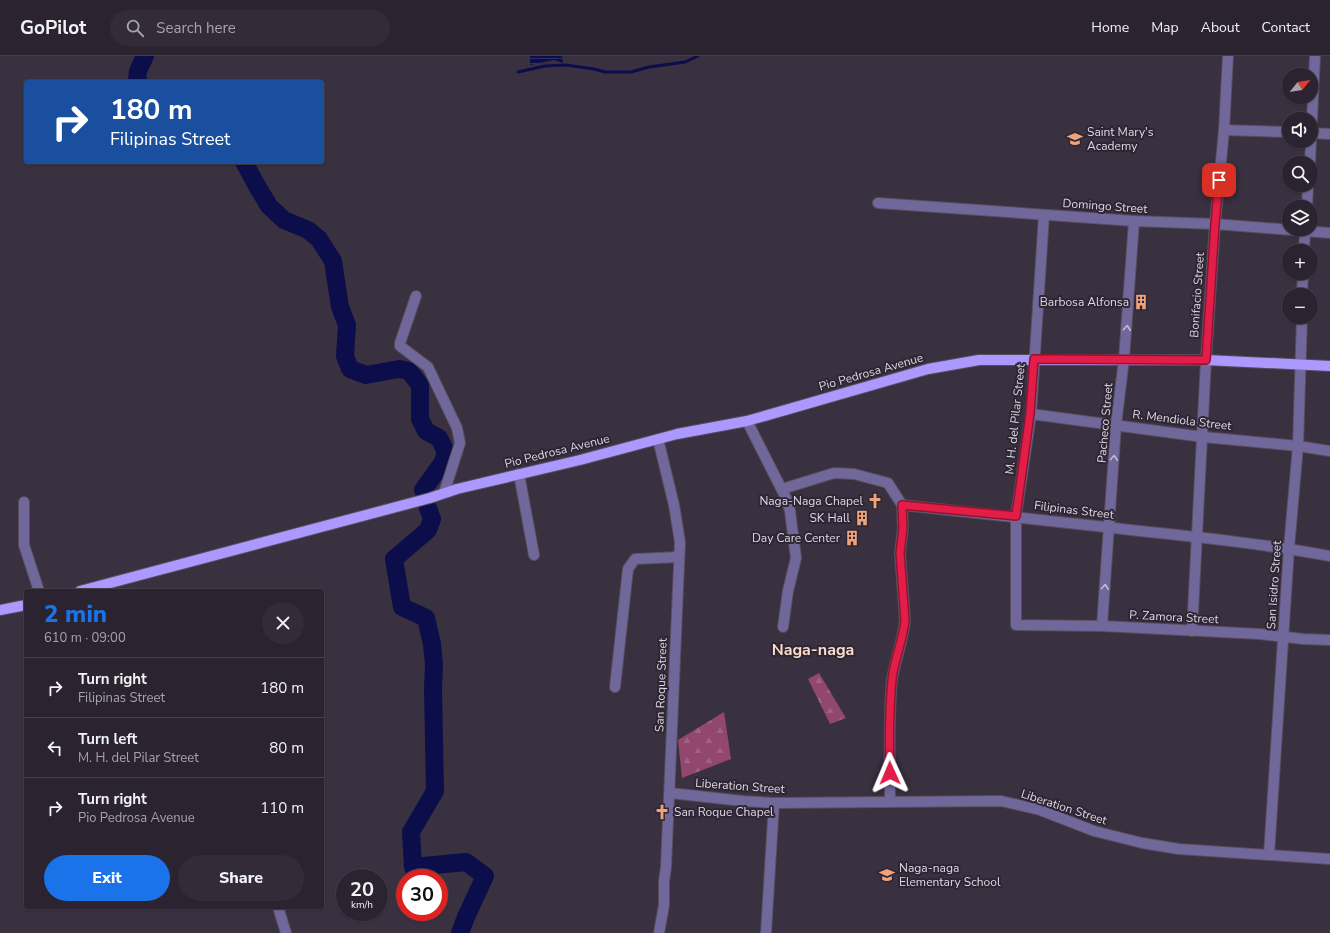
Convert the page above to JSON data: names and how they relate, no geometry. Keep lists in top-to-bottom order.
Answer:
{
  "streets": {
    "main road": ["Pio Pedrosa Avenue"],
    "street": [
      "Domingo Street",
      "Bonifacio Street",
      "M. H. del Pilar Street",
      "R. Mendiola Street",
      "Pacheco Street",
      "Filipinas Street",
      "San Isidro Street",
      "P. Zamora Street",
      "San Roque Street",
      "Liberation Street"
    ]
  },
  "crossings": [
    ["Domingo Street", "Bonifacio Street"],
    ["Domingo Street", "M. H. del Pilar Street"],
    ["Domingo Street", "Pacheco Street"],
    ["Bonifacio Street", "Pio Pedrosa Avenue"],
    ["Bonifacio Street", "R. Mendiola Street"],
    ["Bonifacio Street", "Filipinas Street"],
    ["Bonifacio Street", "P. Zamora Street"],
    ["Pio Pedrosa Avenue", "M. H. del Pilar Street"],
    ["Pio Pedrosa Avenue", "Pacheco Street"],
    ["Pio Pedrosa Avenue", "San Isidro Street"],
    ["Pio Pedrosa Avenue", "San Roque Street"],
    ["M. H. del Pilar Street", "R. Mendiola Street"],
    ["M. H. del Pilar Street", "Filipinas Street"],
    ["M. H. del Pilar Street", "P. Zamora Street"],
    ["R. Mendiola Street", "Pacheco Street"],
    ["R. Mendiola Street", "San Isidro Street"],
    ["Pacheco Street", "Filipinas Street"],
    ["Pacheco Street", "P. Zamora Street"],
    ["Filipinas Street", "San Isidro Street"],
    ["San Isidro Street", "P. Zamora Street"],
    ["San Isidro Street", "Liberation Street"],
    ["San Roque Street", "Liberation Street"]
  ],
  "one_way": ["Pacheco Street"],
  "districts": ["Naga-naga"],
  "places": {
    "school or university": ["Saint Mary's Academy", "Naga-naga Elementary School"],
    "building": ["Barbosa Alfonsa", "SK Hall", "Day Care Center"],
    "church": ["Naga-Naga Chapel", "San Roque Chapel"]
  },
  "north": "top right",
  "page": {
    "header": "GoPilot",
    "search": "Search here",
    "nav": [
      "Home",
      "Map",
      "About",
      "Contact"
    ],
    "map_buttons": ["+", "−"],
    "turn": ["180 m", "Filipinas Street"],
    "heading": ["2 min", "610 m · 09:00"],
    "list": [
      {
        "name": "Turn right",
        "note": "Filipinas Street",
        "value": "180 m"
      },
      {
        "name": "Turn left",
        "note": "M. H. del Pilar Street",
        "value": "80 m"
      },
      {
        "name": "Turn right",
        "note": "Pio Pedrosa Avenue",
        "value": "110 m"
      }
    ],
    "buttons": ["Exit", "Share"],
    "speed": "20 km/h",
    "limit": "30"
  }
}
